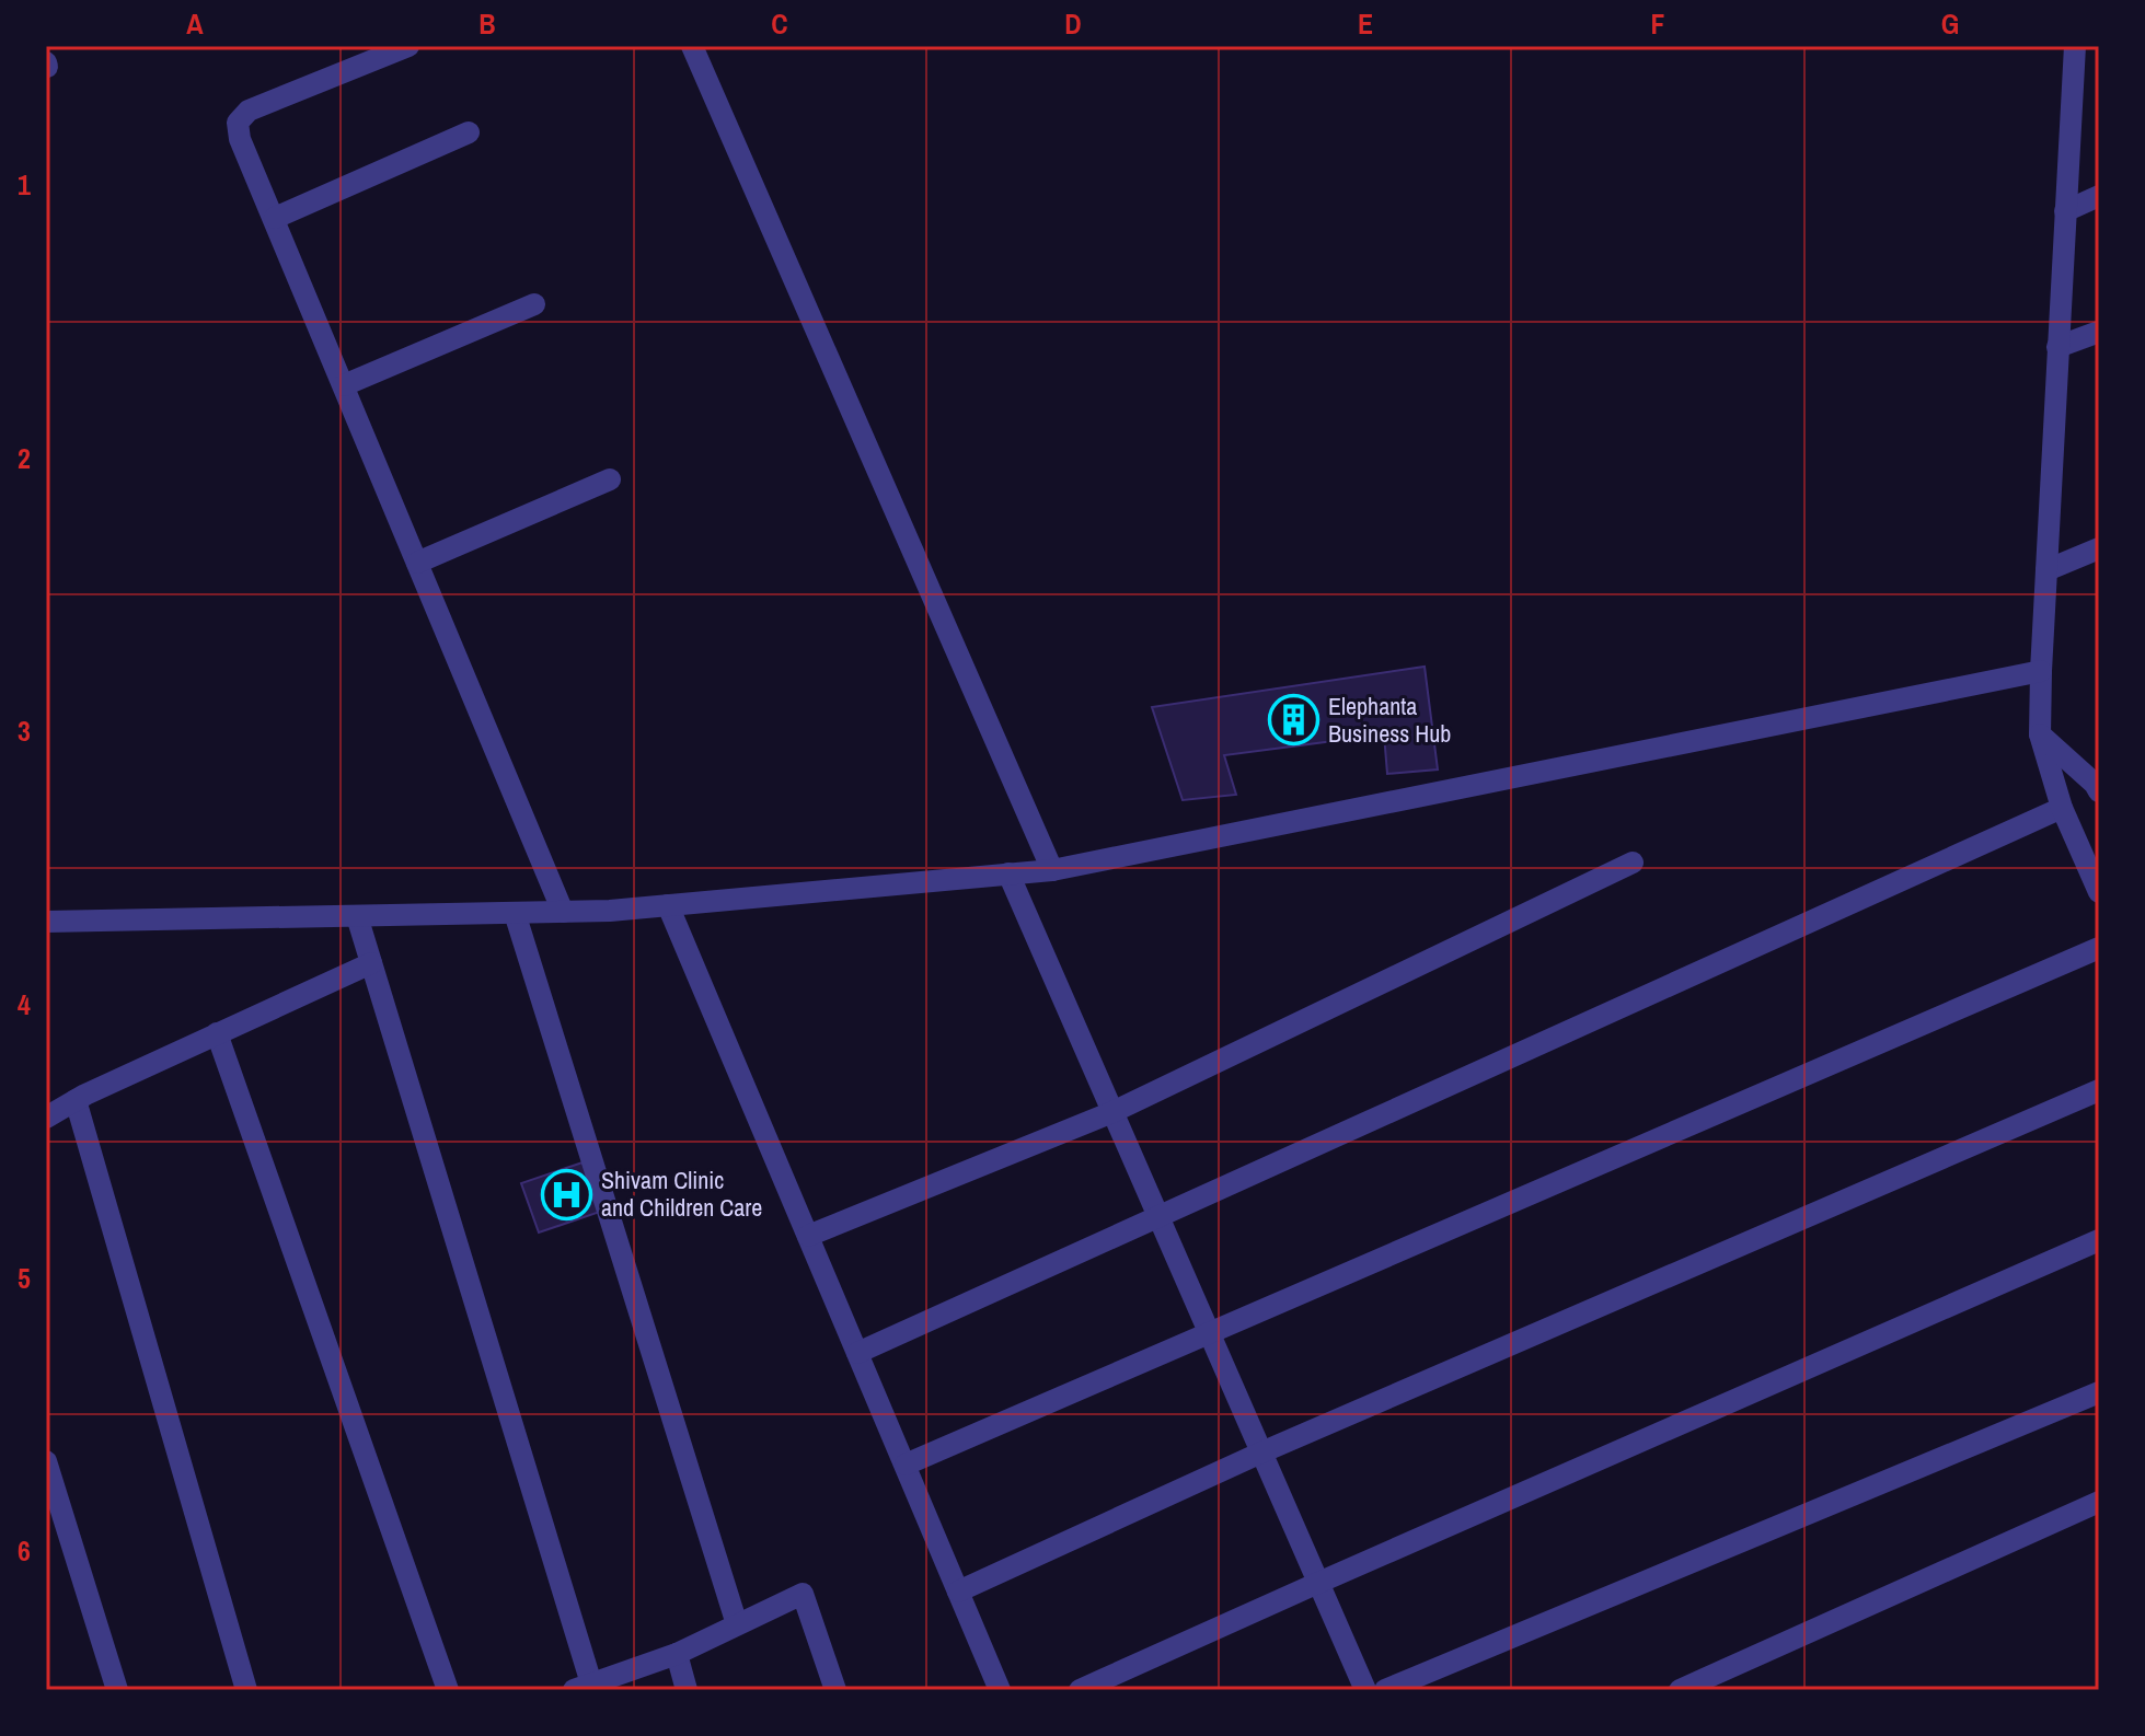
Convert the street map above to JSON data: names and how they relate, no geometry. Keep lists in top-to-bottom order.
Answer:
{
  "places": {
    "building": ["Elephanta Business Hub"],
    "hospital": ["Shivam Clinic and Children Care"]
  },
  "grid": {
    "columns": [
      "A",
      "B",
      "C",
      "D",
      "E",
      "F",
      "G"
    ],
    "rows": [
      "1",
      "2",
      "3",
      "4",
      "5",
      "6"
    ]
  }
}
